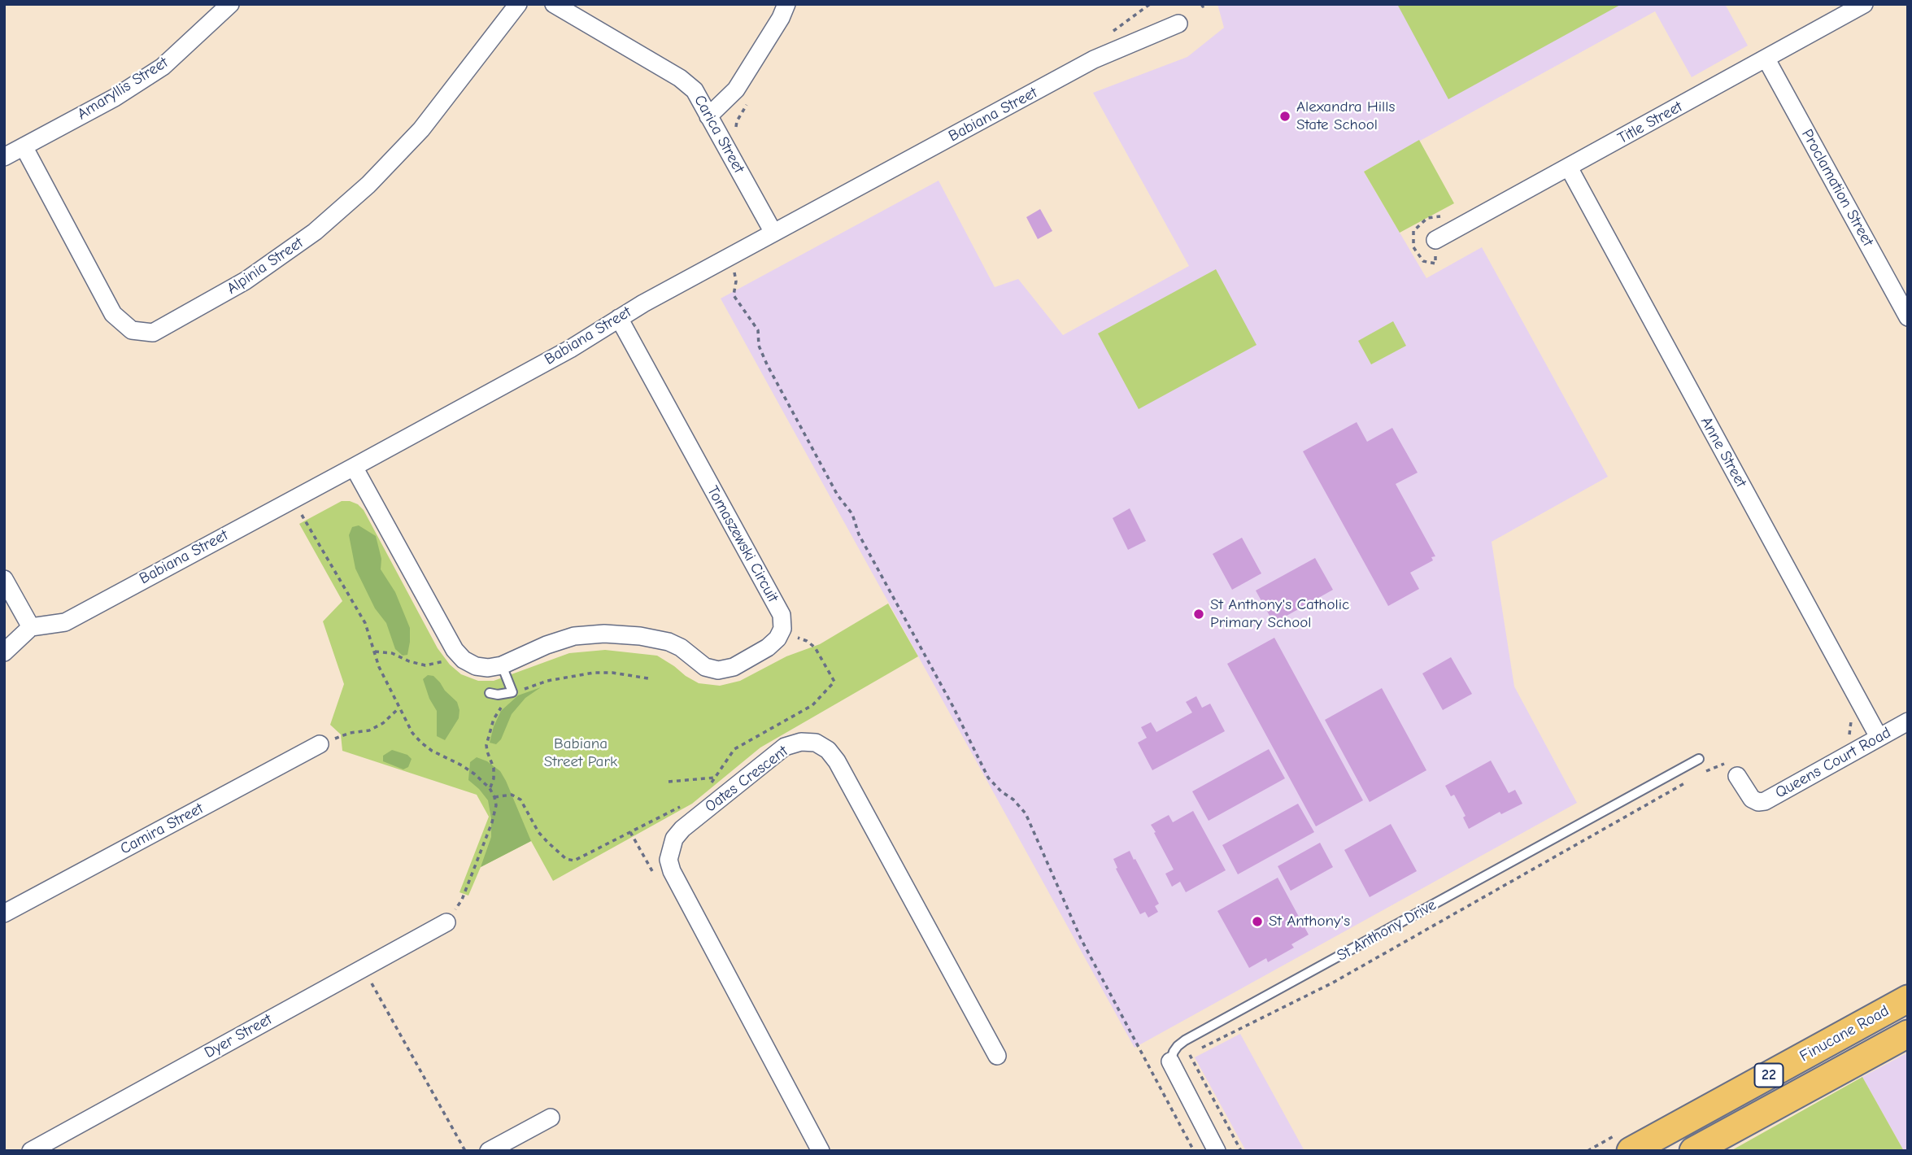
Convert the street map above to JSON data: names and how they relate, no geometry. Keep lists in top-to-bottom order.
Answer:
{
  "streets": {
    "highway": ["Finucane Road", "22"],
    "street": [
      "Amaryllis Street",
      "Babiana Street",
      "Title Street",
      "Carica Street",
      "Proclamation Street",
      "Alpinia Street",
      "Anne Street",
      "Tomaszewski Circuit",
      "Queens Court Road",
      "Oates Crescent",
      "Camira Street",
      "St Anthony Drive",
      "Dyer Street"
    ]
  },
  "crossings": [
    ["Amaryllis Street", "Alpinia Street"],
    ["Babiana Street", "Carica Street"],
    ["Babiana Street", "Tomaszewski Circuit"],
    ["Title Street", "Proclamation Street"],
    ["Title Street", "Anne Street"],
    ["Anne Street", "Queens Court Road"]
  ],
  "parks": ["Babiana Street Park"],
  "places": ["Alexandra Hills State School", "St Anthony's Catholic Primary School", "St Anthony's"]
}
